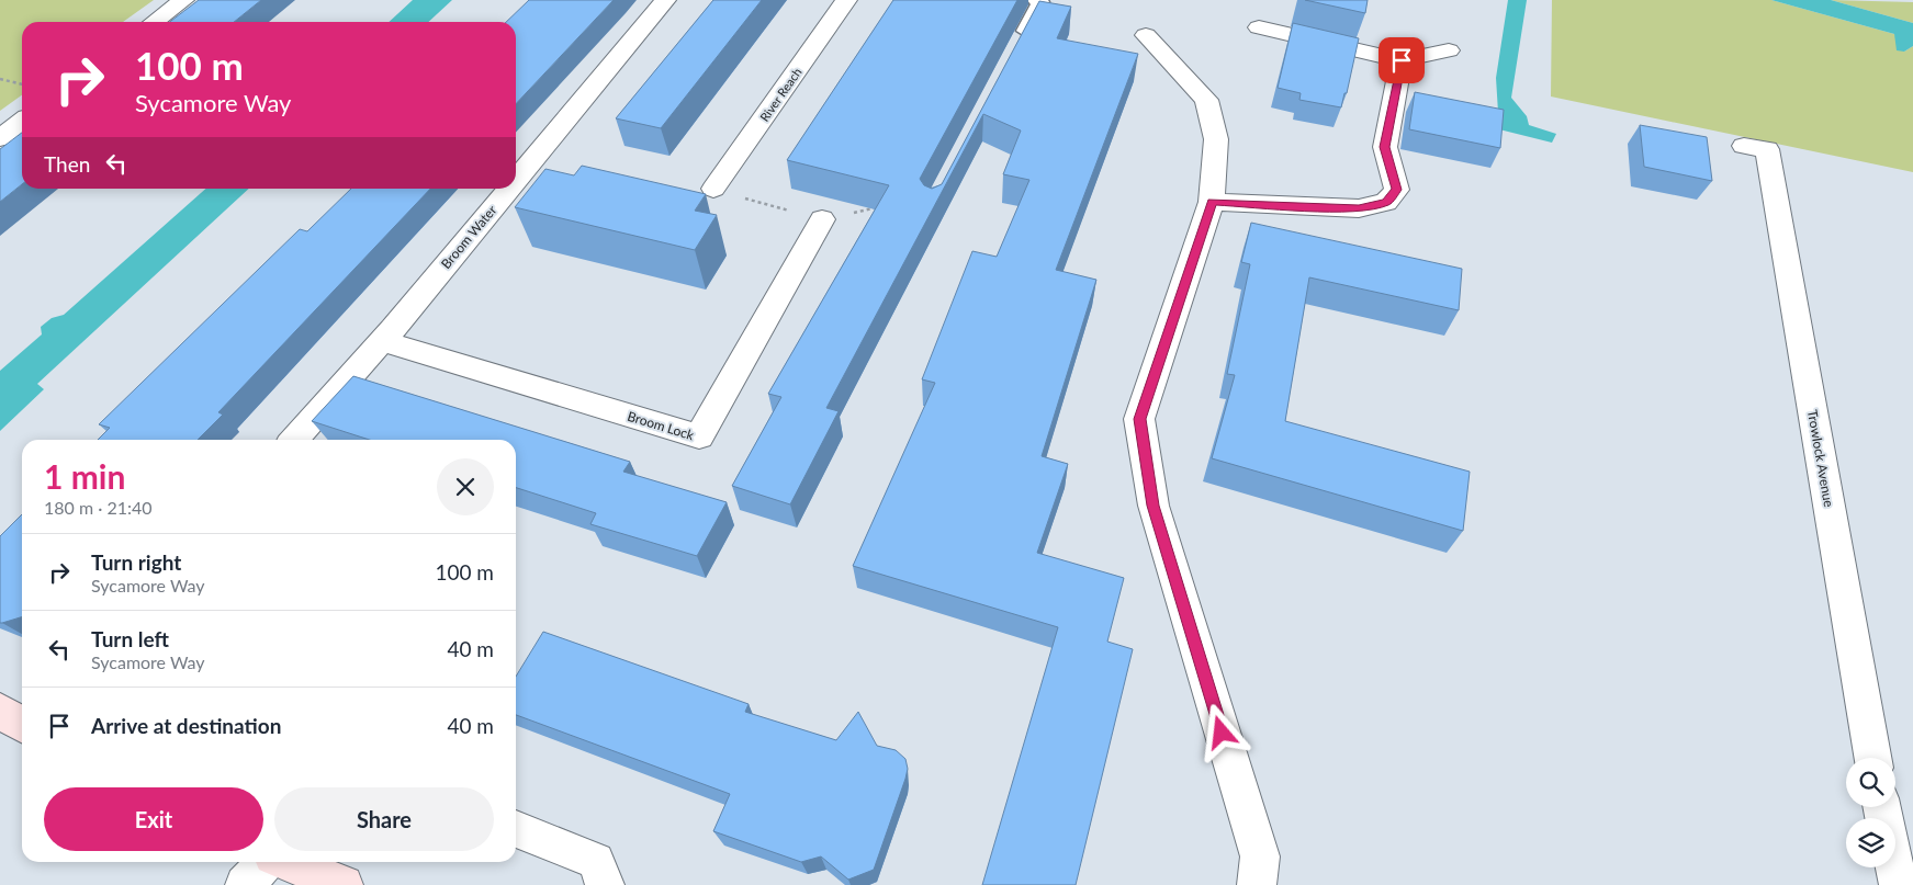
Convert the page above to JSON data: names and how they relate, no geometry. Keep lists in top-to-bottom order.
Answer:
{
  "streets": {
    "street": [
      "River Reach",
      "Broom Water",
      "Broom Lock",
      "Trowlock Avenue"
    ]
  },
  "crossings": [
    ["Broom Water", "Broom Lock"]
  ],
  "page": {
    "turn": ["100 m", "Sycamore Way"],
    "then": "Then",
    "heading": ["1 min", "180 m · 21:40"],
    "list": [
      {
        "name": "Turn right",
        "note": "Sycamore Way",
        "value": "100 m"
      },
      {
        "name": "Turn left",
        "note": "Sycamore Way",
        "value": "40 m"
      },
      {
        "name": "Arrive at destination",
        "value": "40 m"
      }
    ],
    "buttons": ["Exit", "Share"]
  }
}
